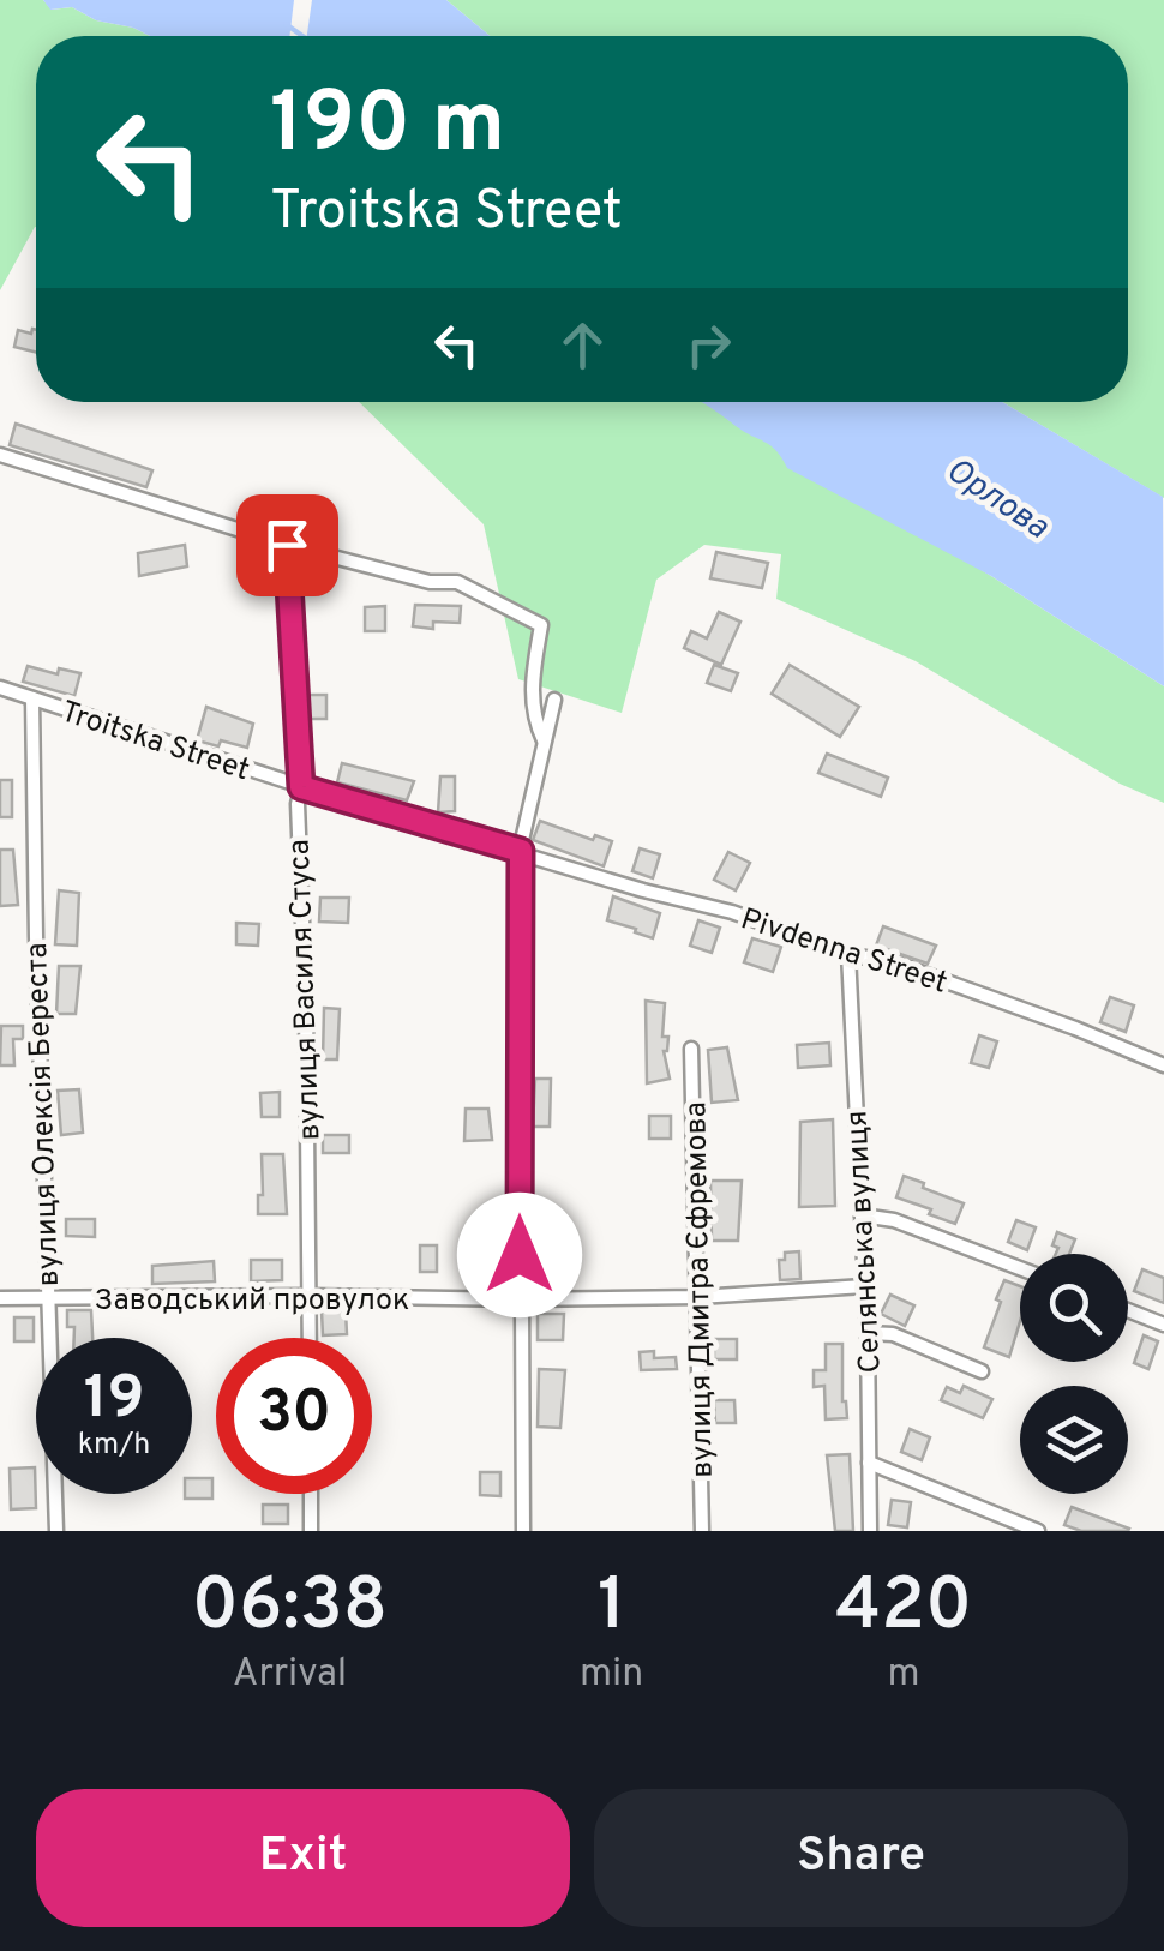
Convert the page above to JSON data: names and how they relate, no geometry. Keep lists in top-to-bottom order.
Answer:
{
  "streets": {
    "street": [
      "Troitska Street",
      "Pivdenna Street",
      "вулиця Василя Стуса",
      "вулиця Олексія Береста",
      "Селянська вулиця",
      "вулиця Дмитра Єфремова",
      "Заводський провулок"
    ]
  },
  "crossings": [
    ["Troitska Street", "Pivdenna Street"],
    ["Troitska Street", "вулиця Василя Стуса"],
    ["Troitska Street", "вулиця Олексія Береста"],
    ["Pivdenna Street", "Селянська вулиця"],
    ["вулиця Василя Стуса", "Заводський провулок"],
    ["вулиця Олексія Береста", "Заводський провулок"],
    ["Селянська вулиця", "Заводський провулок"],
    ["вулиця Дмитра Єфремова", "Заводський провулок"]
  ],
  "water": ["Орлова"],
  "page": {
    "turn": ["190 m", "Troitska Street"],
    "speed": "19 km/h",
    "limit": "30",
    "eta": [
      "06:38",
      "Arrival",
      "1",
      "min",
      "420",
      "m"
    ],
    "buttons": ["Exit", "Share"]
  }
}
